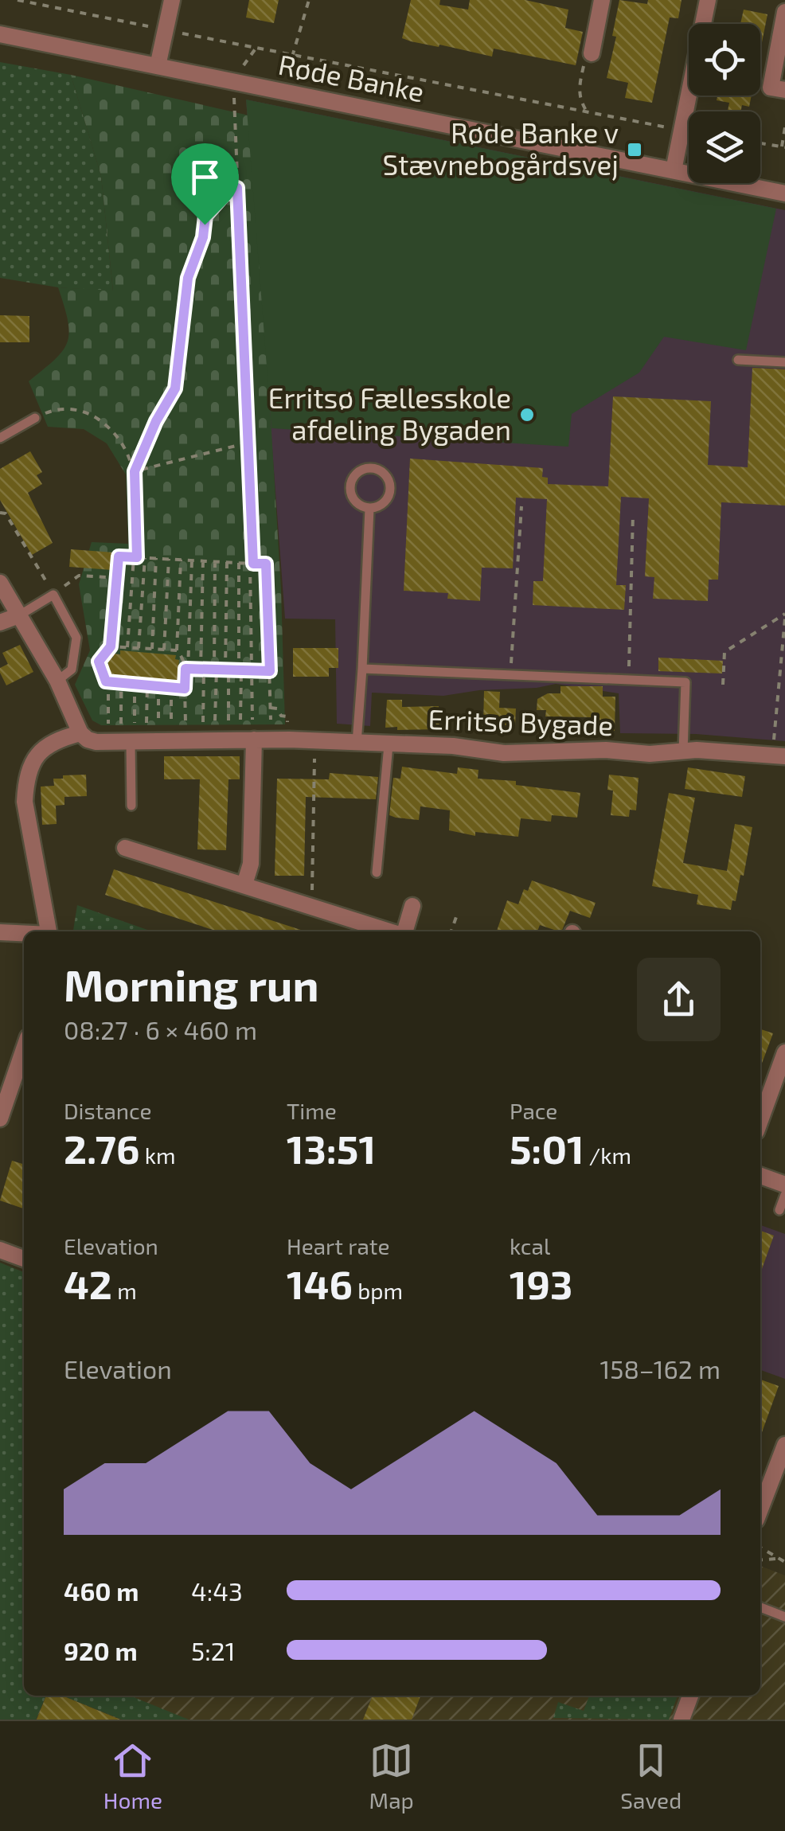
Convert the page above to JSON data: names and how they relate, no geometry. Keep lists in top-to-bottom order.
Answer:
{
  "streets": {
    "street": ["Røde Banke", "Erritsø Bygade"]
  },
  "places": {
    "transit": ["Røde Banke v Stævnebogårdsvej"],
    "other": ["Erritsø Fællesskole afdeling Bygaden"]
  },
  "page": {
    "heading": ["Morning run", "08:27 · 6 × 460 m"],
    "stats": [
      ["Distance", "2.76 km"],
      ["Time", "13:51"],
      ["Pace", "5:01 /km"],
      ["Elevation", "42 m"],
      ["Heart rate", "146 bpm"],
      ["kcal", "193"]
    ],
    "chart": ["Elevation", "158–162 m"],
    "list": [
      {
        "name": "460 m",
        "note": "4:43"
      },
      {
        "name": "920 m",
        "note": "5:21"
      }
    ],
    "tabs": ["Home", "Map", "Saved"]
  }
}
